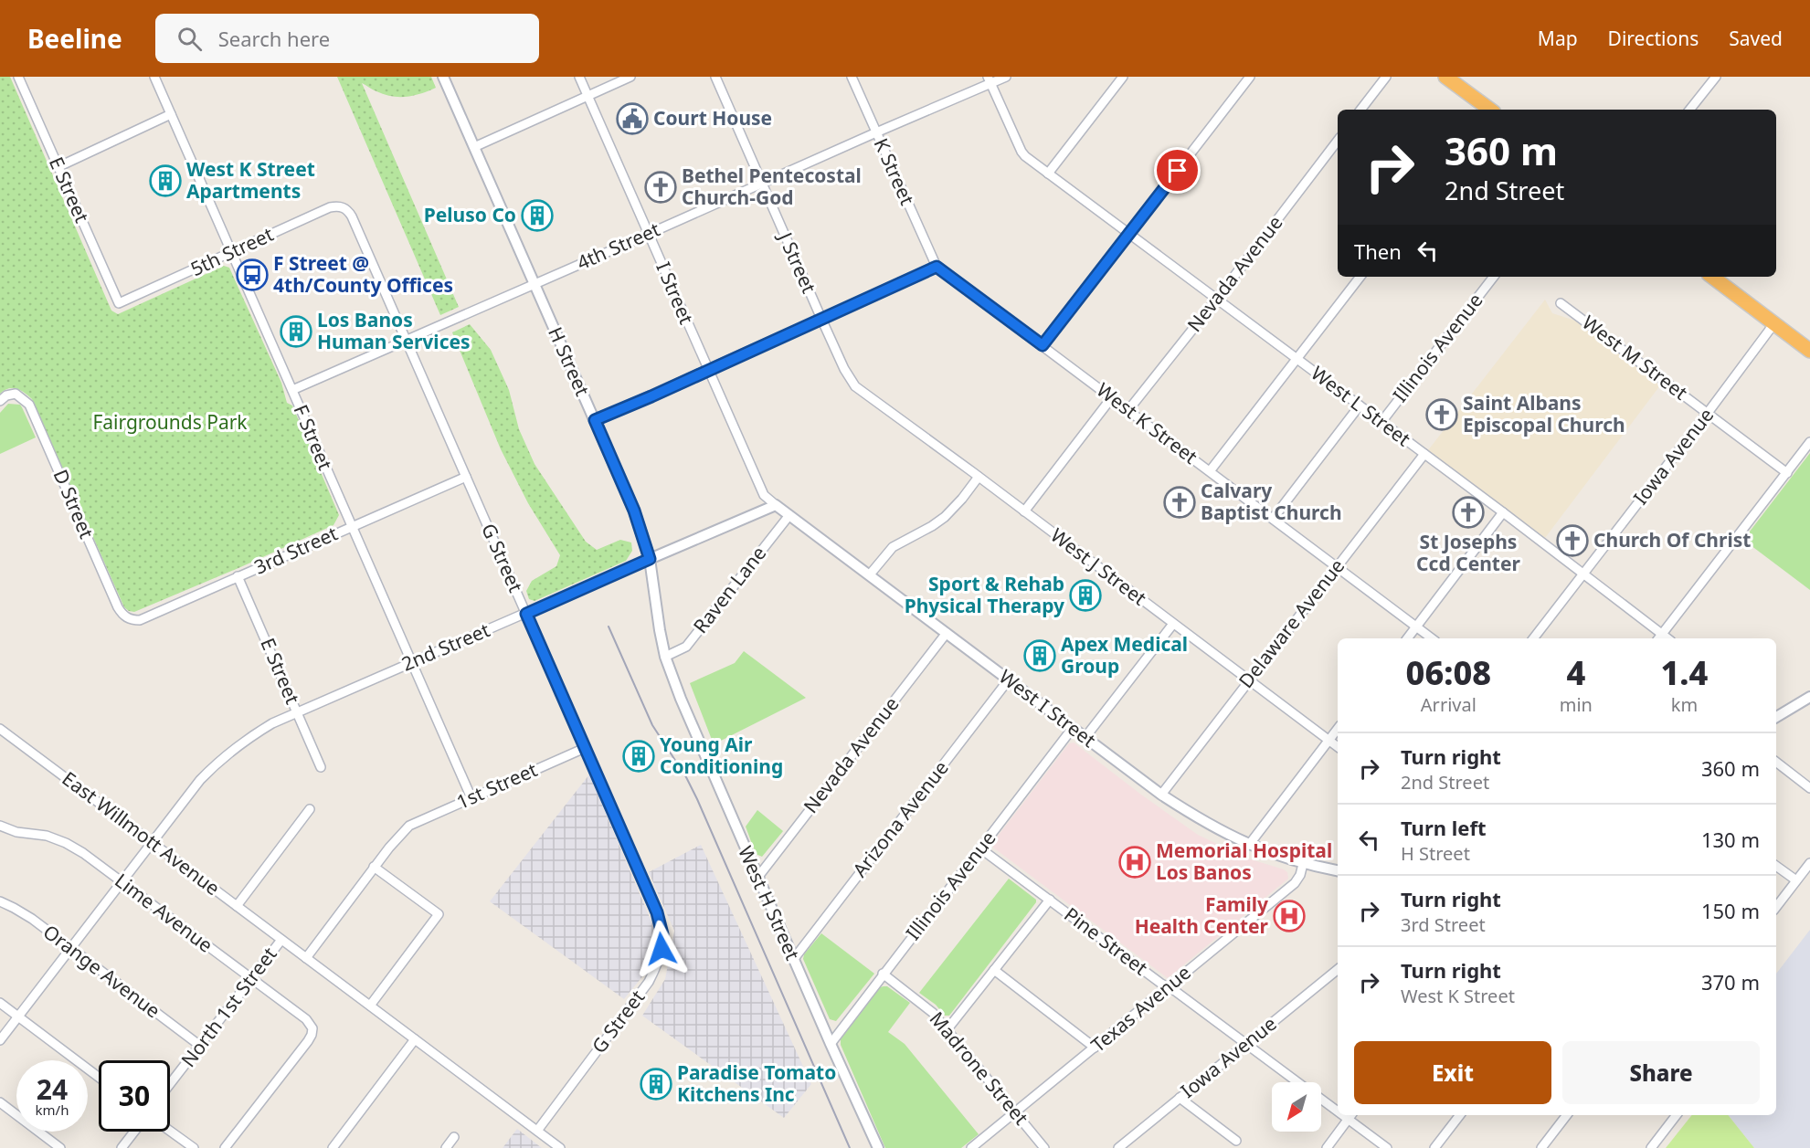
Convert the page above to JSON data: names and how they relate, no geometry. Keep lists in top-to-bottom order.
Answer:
{
  "streets": {
    "street": [
      "K Street",
      "E Street",
      "4th Street",
      "5th Street",
      "J Street",
      "Nevada Avenue",
      "I Street",
      "Illinois Avenue",
      "West M Street",
      "H Street",
      "West L Street",
      "West K Street",
      "F Street",
      "Iowa Avenue",
      "D Street",
      "3rd Street",
      "G Street",
      "West J Street",
      "Raven Lane",
      "Delaware Avenue",
      "2nd Street",
      "West I Street",
      "1st Street",
      "Arizona Avenue",
      "East Willmott Avenue",
      "West H Street",
      "Lime Avenue",
      "Pine Street",
      "Orange Avenue",
      "North 1st Street",
      "Texas Avenue",
      "Madrone Street"
    ]
  },
  "crossings": [
    ["K Street", "4th Street"],
    ["K Street", "West K Street"],
    ["E Street", "5th Street"],
    ["E Street", "3rd Street"],
    ["E Street", "2nd Street"],
    ["4th Street", "J Street"],
    ["4th Street", "I Street"],
    ["4th Street", "H Street"],
    ["4th Street", "West L Street"],
    ["4th Street", "F Street"],
    ["4th Street", "G Street"],
    ["5th Street", "F Street"],
    ["5th Street", "G Street"],
    ["J Street", "West J Street"],
    ["Nevada Avenue", "West L Street"],
    ["Nevada Avenue", "West K Street"],
    ["Nevada Avenue", "West I Street"],
    ["Nevada Avenue", "West H Street"],
    ["I Street", "2nd Street"],
    ["I Street", "West I Street"],
    ["Illinois Avenue", "West L Street"],
    ["Illinois Avenue", "West I Street"],
    ["Illinois Avenue", "West H Street"],
    ["Illinois Avenue", "Pine Street"],
    ["Illinois Avenue", "Madrone Street"],
    ["West M Street", "Iowa Avenue"],
    ["H Street", "Raven Lane"],
    ["H Street", "2nd Street"],
    ["H Street", "West H Street"],
    ["West L Street", "Iowa Avenue"],
    ["West L Street", "Delaware Avenue"],
    ["West K Street", "Delaware Avenue"],
    ["F Street", "3rd Street"],
    ["F Street", "2nd Street"],
    ["F Street", "1st Street"],
    ["Iowa Avenue", "Pine Street"],
    ["D Street", "3rd Street"],
    ["3rd Street", "G Street"],
    ["G Street", "2nd Street"],
    ["G Street", "1st Street"],
    ["G Street", "East Willmott Avenue"],
    ["West J Street", "Delaware Avenue"],
    ["Raven Lane", "West I Street"],
    ["Raven Lane", "West H Street"],
    ["Delaware Avenue", "West I Street"],
    ["2nd Street", "West I Street"],
    ["2nd Street", "East Willmott Avenue"],
    ["2nd Street", "Lime Avenue"],
    ["2nd Street", "Orange Avenue"],
    ["West I Street", "Arizona Avenue"],
    ["West I Street", "Texas Avenue"],
    ["1st Street", "North 1st Street"],
    ["Arizona Avenue", "West H Street"],
    ["East Willmott Avenue", "North 1st Street"],
    ["Lime Avenue", "North 1st Street"],
    ["Pine Street", "Texas Avenue"],
    ["Orange Avenue", "North 1st Street"],
    ["Texas Avenue", "Madrone Street"]
  ],
  "parks": ["Fairgrounds Park"],
  "places": {
    "public building": ["Court House"],
    "building": [
      "West K Street Apartments",
      "Peluso Co",
      "Los Banos Human Services",
      "Sport & Rehab Physical Therapy",
      "Apex Medical Group",
      "Young Air Conditioning",
      "Paradise Tomato Kitchens Inc"
    ],
    "church": [
      "Bethel Pentecostal Church-God",
      "Saint Albans Episcopal Church",
      "Calvary Baptist Church",
      "St Josephs Ccd Center",
      "Church Of Christ"
    ],
    "bus stop": ["F Street @ 4th/County Offices"],
    "hospital": ["Memorial Hospital Los Banos", "Family Health Center"]
  },
  "north": "bottom left",
  "page": {
    "header": "Beeline",
    "search": "Search here",
    "nav": ["Map", "Directions", "Saved"],
    "turn": ["360 m", "2nd Street"],
    "then": "Then",
    "eta": [
      "06:08",
      "Arrival",
      "4",
      "min",
      "1.4",
      "km"
    ],
    "list": [
      {
        "name": "Turn right",
        "note": "2nd Street",
        "value": "360 m"
      },
      {
        "name": "Turn left",
        "note": "H Street",
        "value": "130 m"
      },
      {
        "name": "Turn right",
        "note": "3rd Street",
        "value": "150 m"
      },
      {
        "name": "Turn right",
        "note": "West K Street",
        "value": "370 m"
      }
    ],
    "buttons": ["Exit", "Share"],
    "speed": "24 km/h",
    "limit": "30"
  }
}
